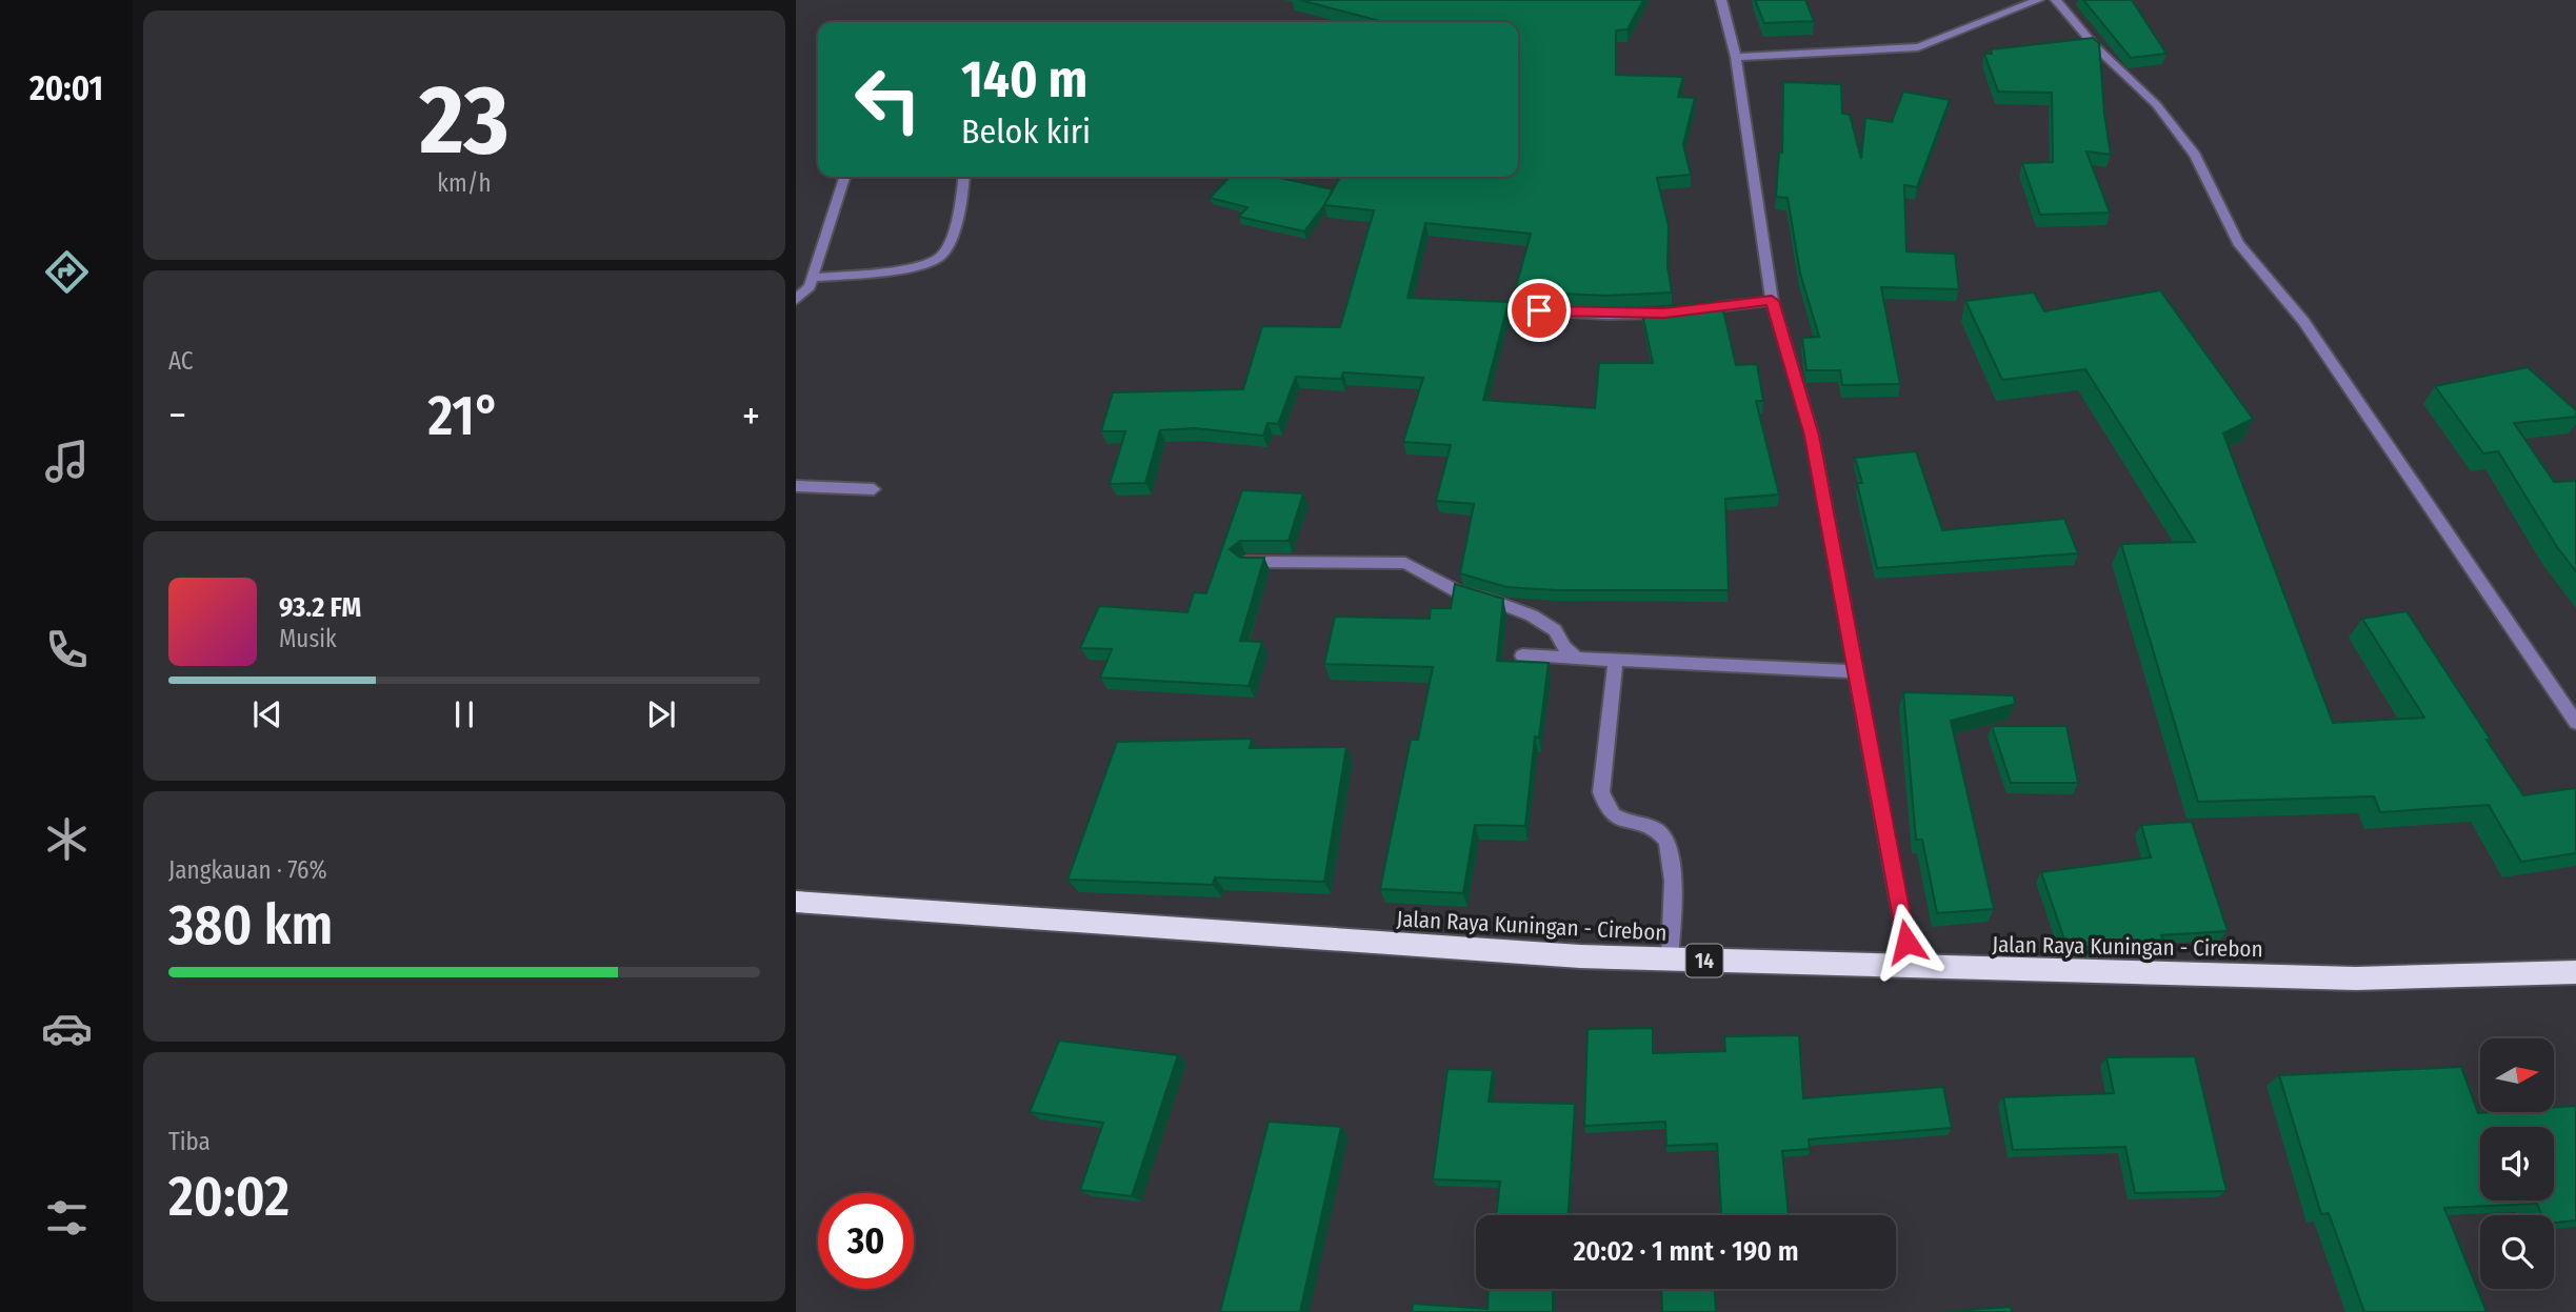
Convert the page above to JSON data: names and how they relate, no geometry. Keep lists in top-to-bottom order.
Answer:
{
  "streets": {
    "highway": ["Jalan Raya Kuningan - Cirebon", "14"]
  },
  "north": "right",
  "page": {
    "tabs": "20:01",
    "tile": [
      ["23", "km/h"],
      "AC",
      ["Jangkauan · 76%", "380 km"],
      ["Tiba", "20:02"]
    ],
    "turn": ["140 m", "Belok kiri"],
    "heat": ["−", "21°", "+"],
    "song": ["93.2 FM", "Musik"],
    "limit": "30",
    "trip": "20:02 · 1 mnt · 190 m"
  }
}
